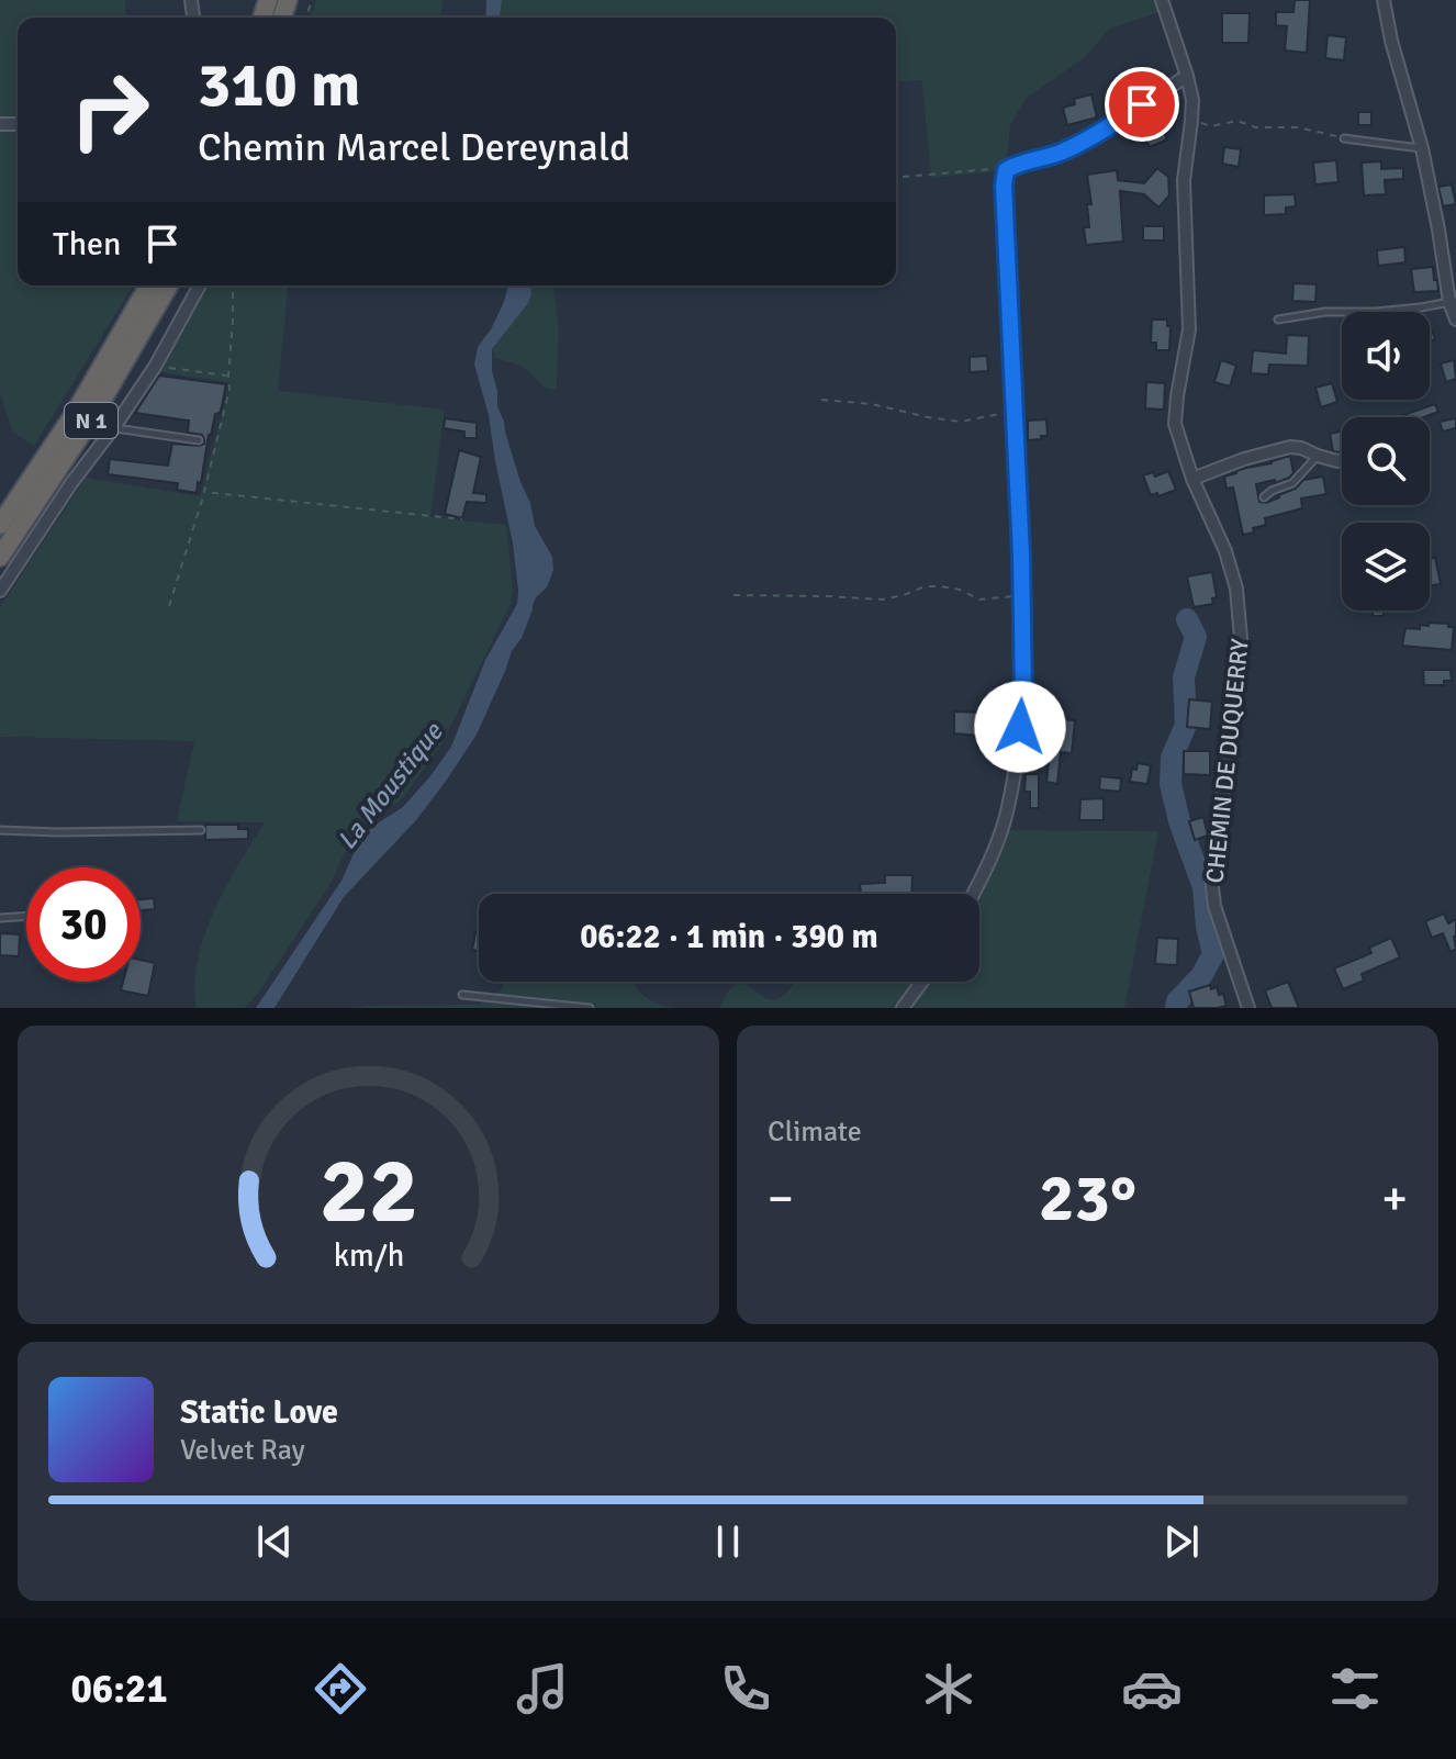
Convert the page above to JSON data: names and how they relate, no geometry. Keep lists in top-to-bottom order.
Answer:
{
  "streets": {
    "highway": ["N 1"],
    "street": ["CHEMIN DE DUQUERRY"]
  },
  "water": ["La Moustique"],
  "page": {
    "turn": ["310 m", "Chemin Marcel Dereynald"],
    "then": "Then",
    "limit": "30",
    "trip": "06:22 · 1 min · 390 m",
    "tile": "Climate",
    "heat": ["−", "23°", "+"],
    "song": ["Static Love", "Velvet Ray"],
    "tabs": "06:21",
    "gauge": ["22", "km/h"]
  }
}
